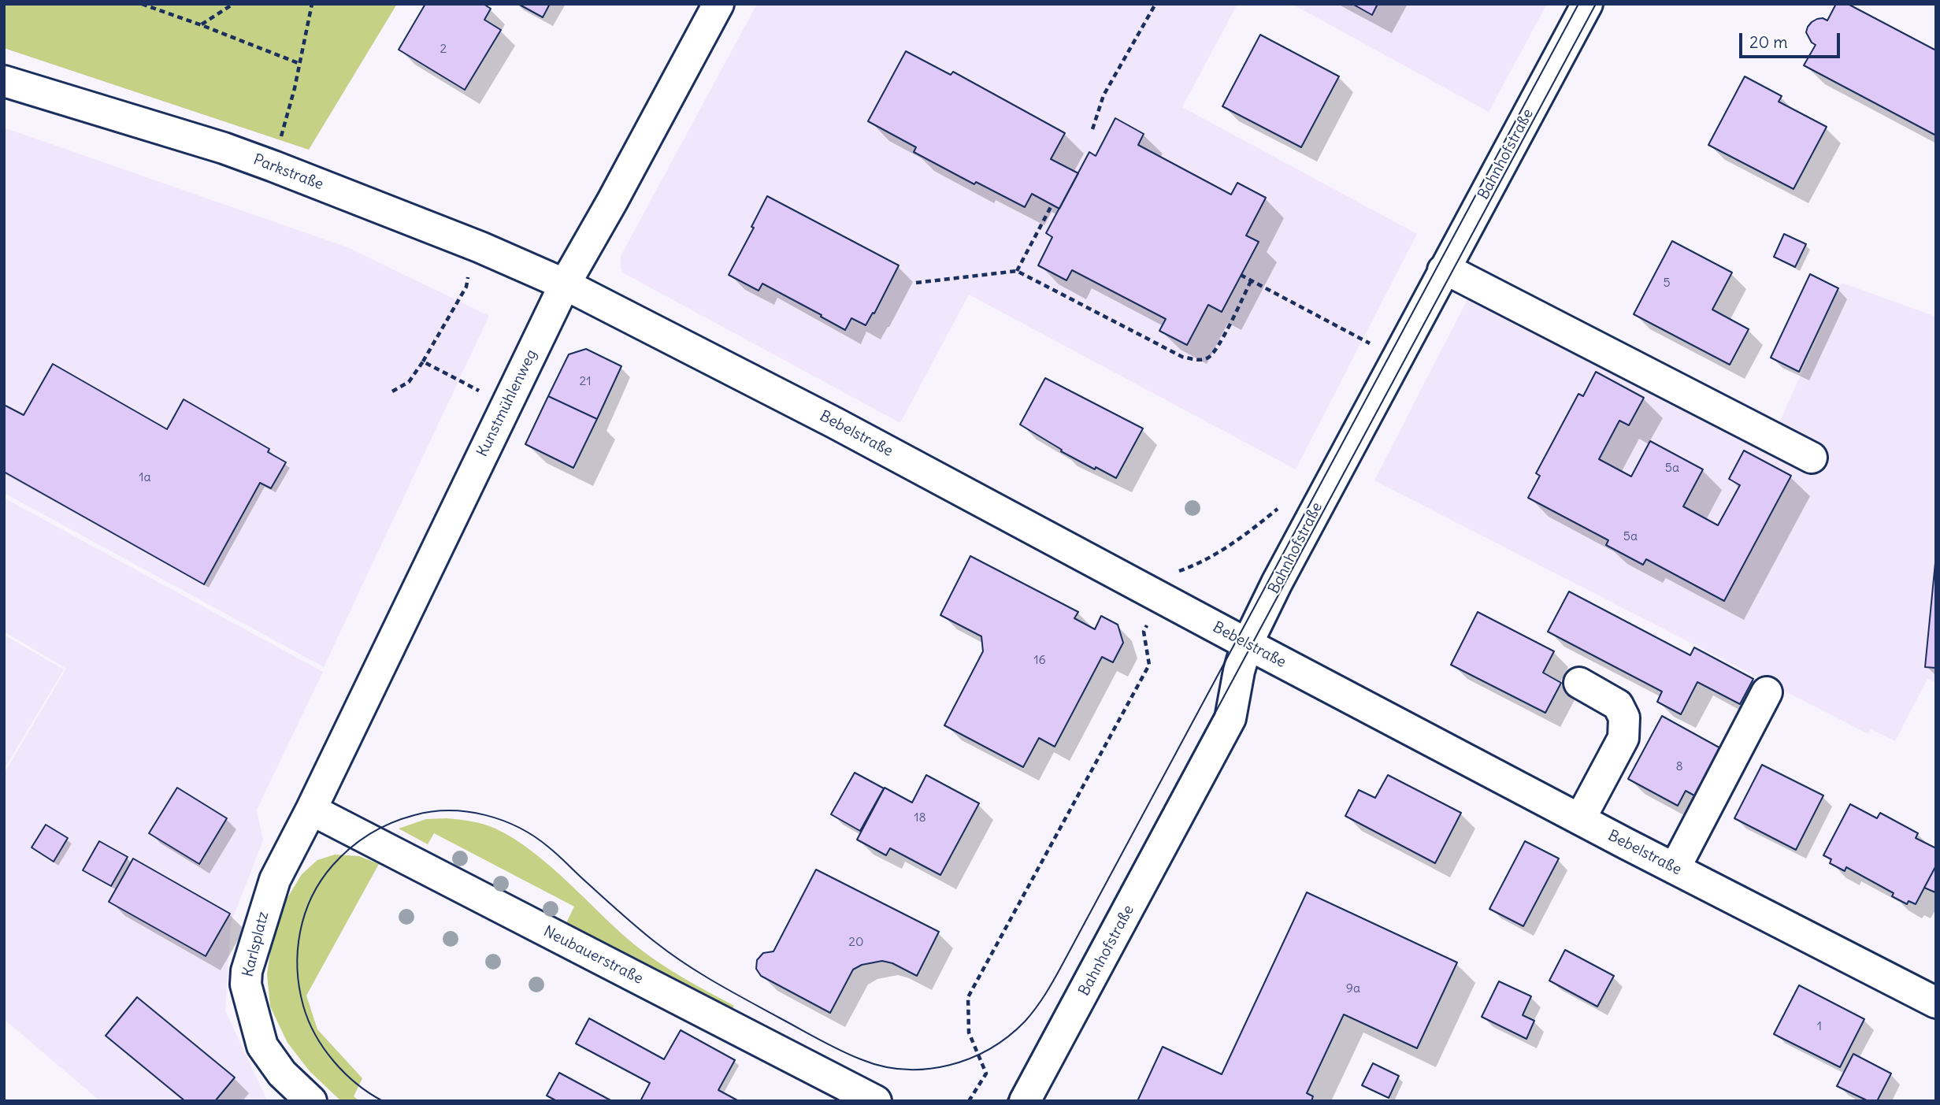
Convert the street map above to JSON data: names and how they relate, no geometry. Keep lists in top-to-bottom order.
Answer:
{
  "streets": {
    "street": [
      "Bahnhofstraße",
      "Parkstraße",
      "Kunstmühlenweg",
      "Bebelstraße",
      "Karlsplatz",
      "Neubauerstraße"
    ]
  },
  "crossings": [
    ["Bahnhofstraße", "Bebelstraße"],
    ["Parkstraße", "Kunstmühlenweg"],
    ["Parkstraße", "Bebelstraße"],
    ["Kunstmühlenweg", "Bebelstraße"],
    ["Kunstmühlenweg", "Karlsplatz"],
    ["Kunstmühlenweg", "Neubauerstraße"],
    ["Karlsplatz", "Neubauerstraße"]
  ],
  "house_numbers": [
    "2",
    "5",
    "21",
    "5a",
    "1a",
    "5a",
    "16",
    "8",
    "18",
    "20",
    "9a",
    "1"
  ],
  "scale_bar": "20 m"
}
